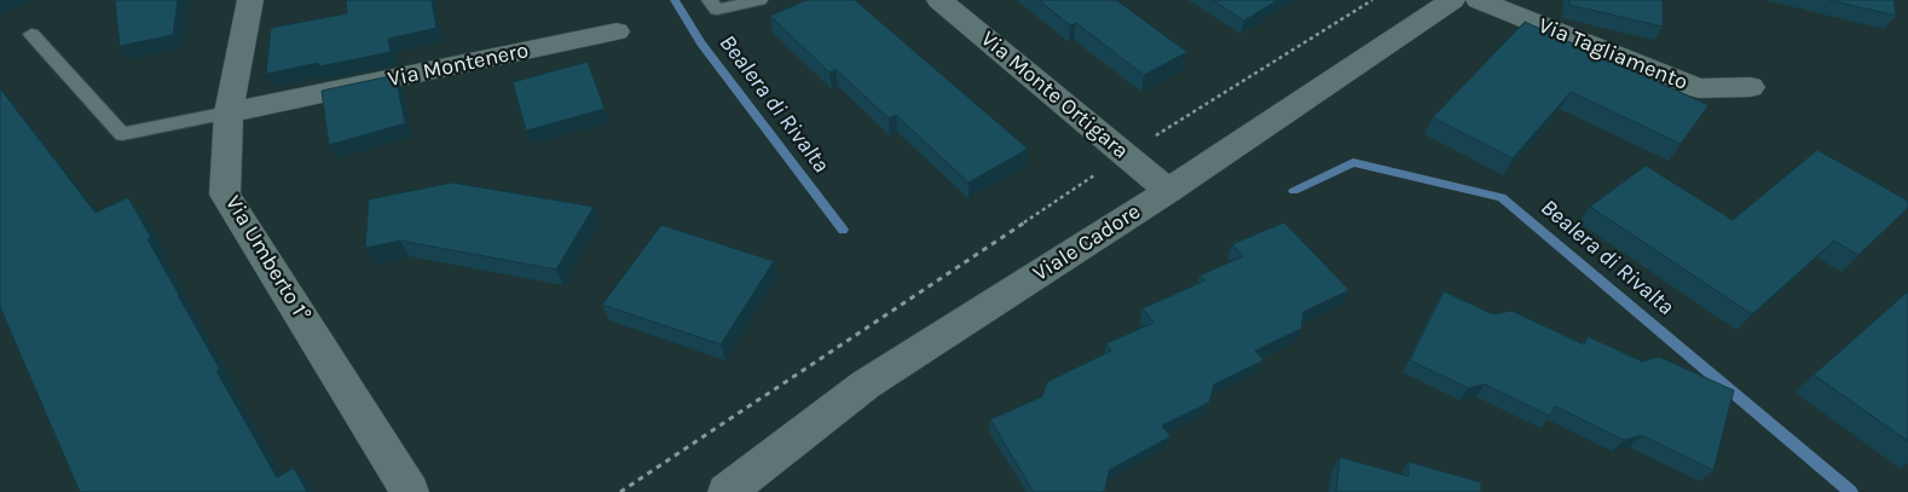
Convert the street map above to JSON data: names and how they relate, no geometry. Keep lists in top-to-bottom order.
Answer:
{
  "streets": {
    "street": [
      "Via Tagliamento",
      "Via Montenero",
      "Via Monte Ortigara",
      "Viale Cadore",
      "Via Umberto 1°"
    ]
  },
  "crossings": [
    ["Via Montenero", "Via Umberto 1°"],
    ["Via Monte Ortigara", "Viale Cadore"]
  ],
  "water": ["Bealera di Rivalta"]
}
